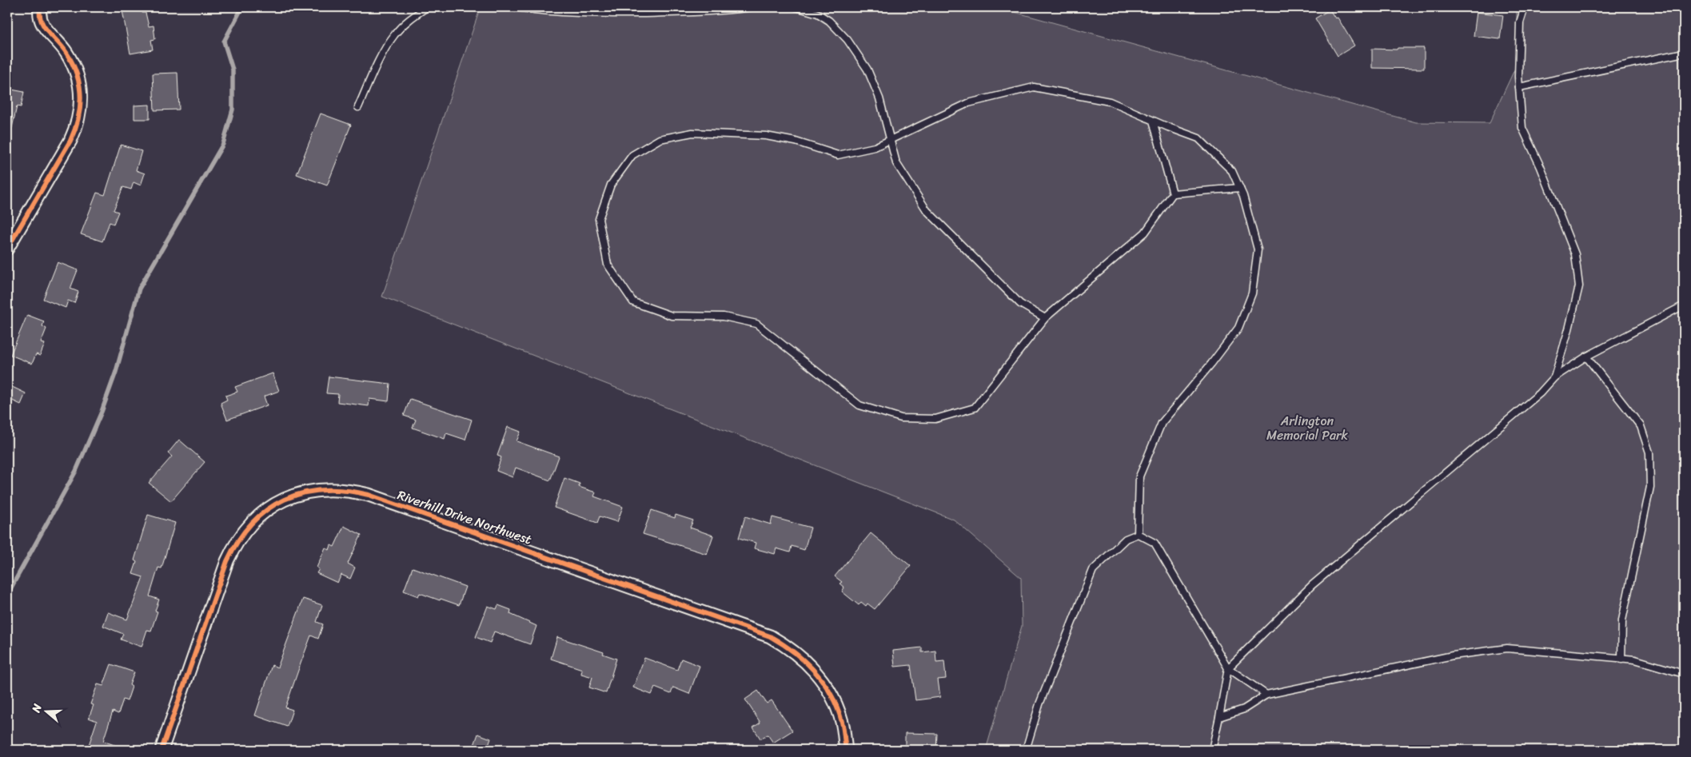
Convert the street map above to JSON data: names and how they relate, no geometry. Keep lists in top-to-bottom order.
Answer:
{
  "streets": {
    "street": ["Riverhill Drive Northwest"]
  },
  "parks": ["Arlington Memorial Park"],
  "north": "left"
}
